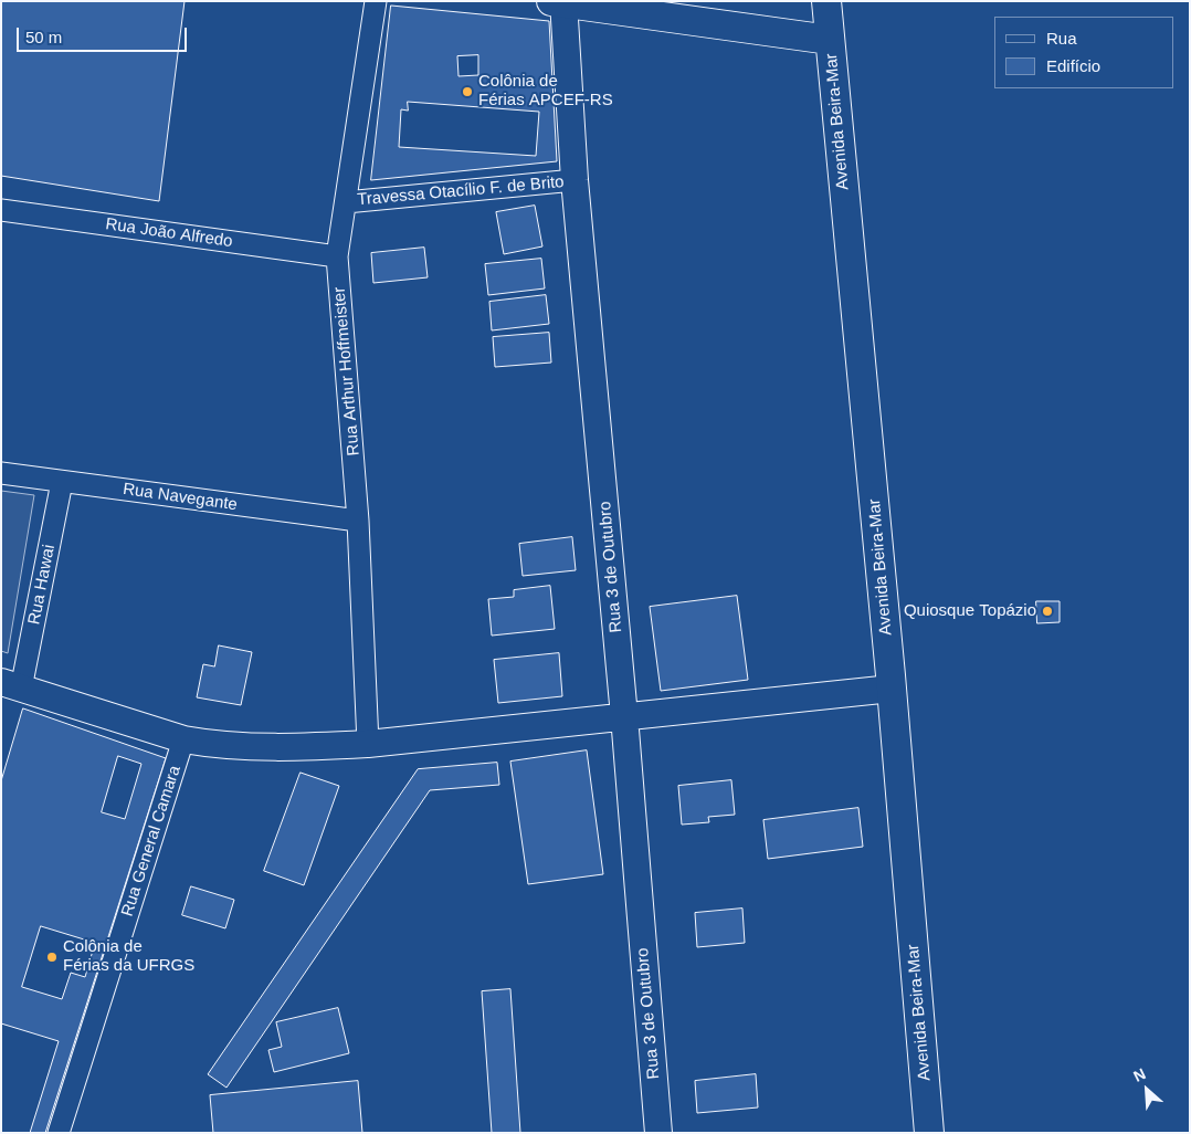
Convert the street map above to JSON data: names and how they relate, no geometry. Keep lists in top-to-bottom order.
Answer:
{
  "streets": {
    "main road": ["Avenida Beira-Mar"],
    "street": [
      "Travessa Otacílio F. de Brito",
      "Rua João Alfredo",
      "Rua Arthur Hoffmeister",
      "Rua Navegante",
      "Rua 3 de Outubro",
      "Rua Hawai",
      "Rua General Camara"
    ]
  },
  "crossings": [
    ["Travessa Otacílio F. de Brito", "Rua Arthur Hoffmeister"],
    ["Travessa Otacílio F. de Brito", "Rua 3 de Outubro"],
    ["Rua João Alfredo", "Rua Arthur Hoffmeister"],
    ["Rua Arthur Hoffmeister", "Rua Navegante"],
    ["Rua Navegante", "Rua Hawai"]
  ],
  "places": ["Colônia de Férias APCEF-RS", "Quiosque Topázio", "Colônia de Férias da UFRGS"],
  "legend": ["Rua", "Edifício"],
  "scale_bar": "50 m",
  "north": "top left"
}
